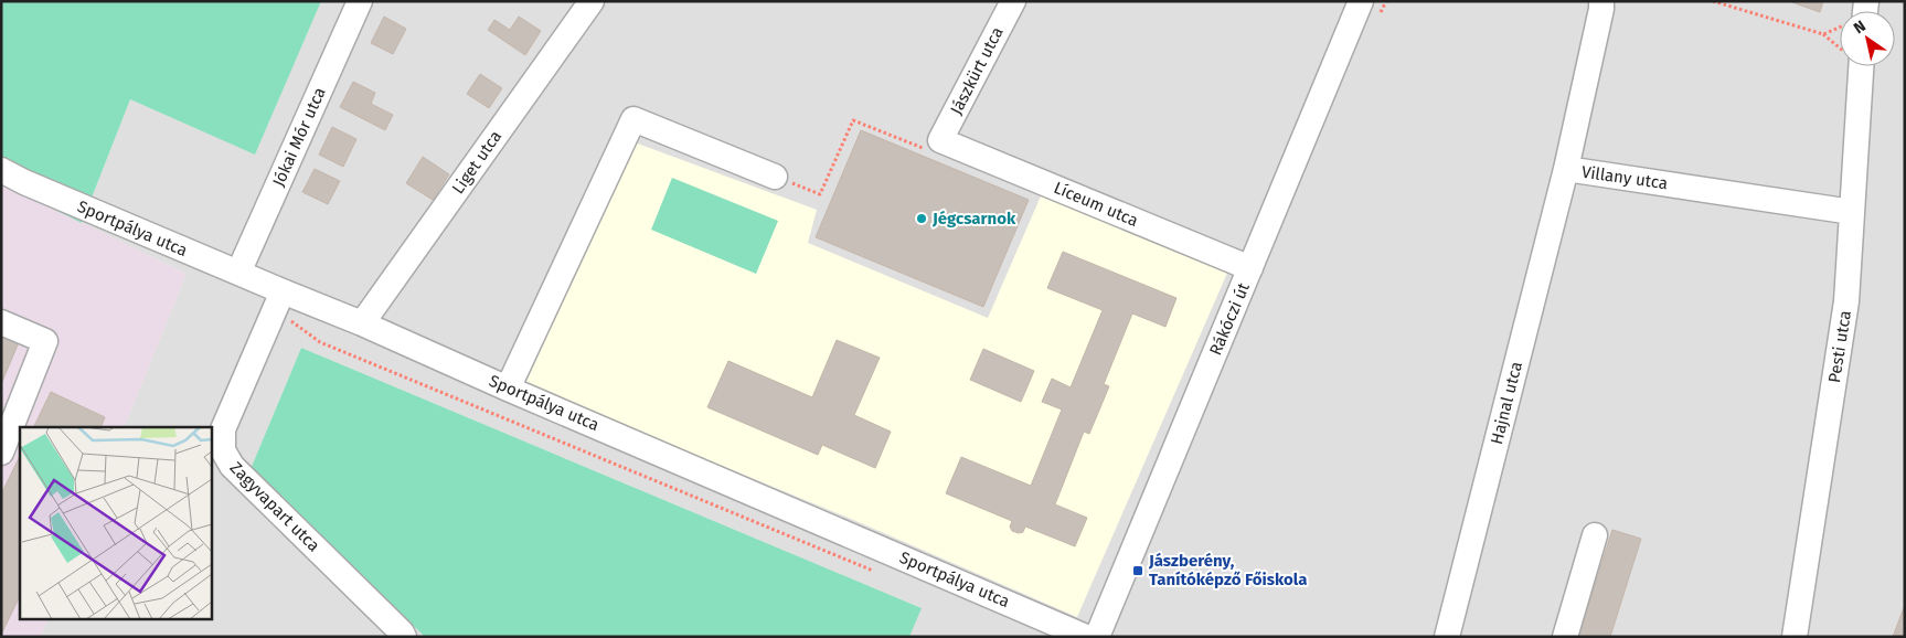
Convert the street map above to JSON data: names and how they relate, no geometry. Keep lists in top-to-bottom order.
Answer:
{
  "streets": {
    "street": [
      "Jászkürt utca",
      "Jókai Mór utca",
      "Liget utca",
      "Villany utca",
      "Líceum utca",
      "Sportpálya utca",
      "Rákóczi út",
      "Pesti utca",
      "Hajnal utca",
      "Zagyvapart utca"
    ]
  },
  "crossings": [
    ["Jászkürt utca", "Líceum utca"],
    ["Jókai Mór utca", "Sportpálya utca"],
    ["Liget utca", "Sportpálya utca"],
    ["Villany utca", "Pesti utca"],
    ["Villany utca", "Hajnal utca"],
    ["Líceum utca", "Rákóczi út"],
    ["Sportpálya utca", "Zagyvapart utca"]
  ],
  "places": {
    "other": ["Jégcsarnok"],
    "transit": ["Jászberény, Tanítóképző Főiskola"]
  },
  "north": "top left"
}
